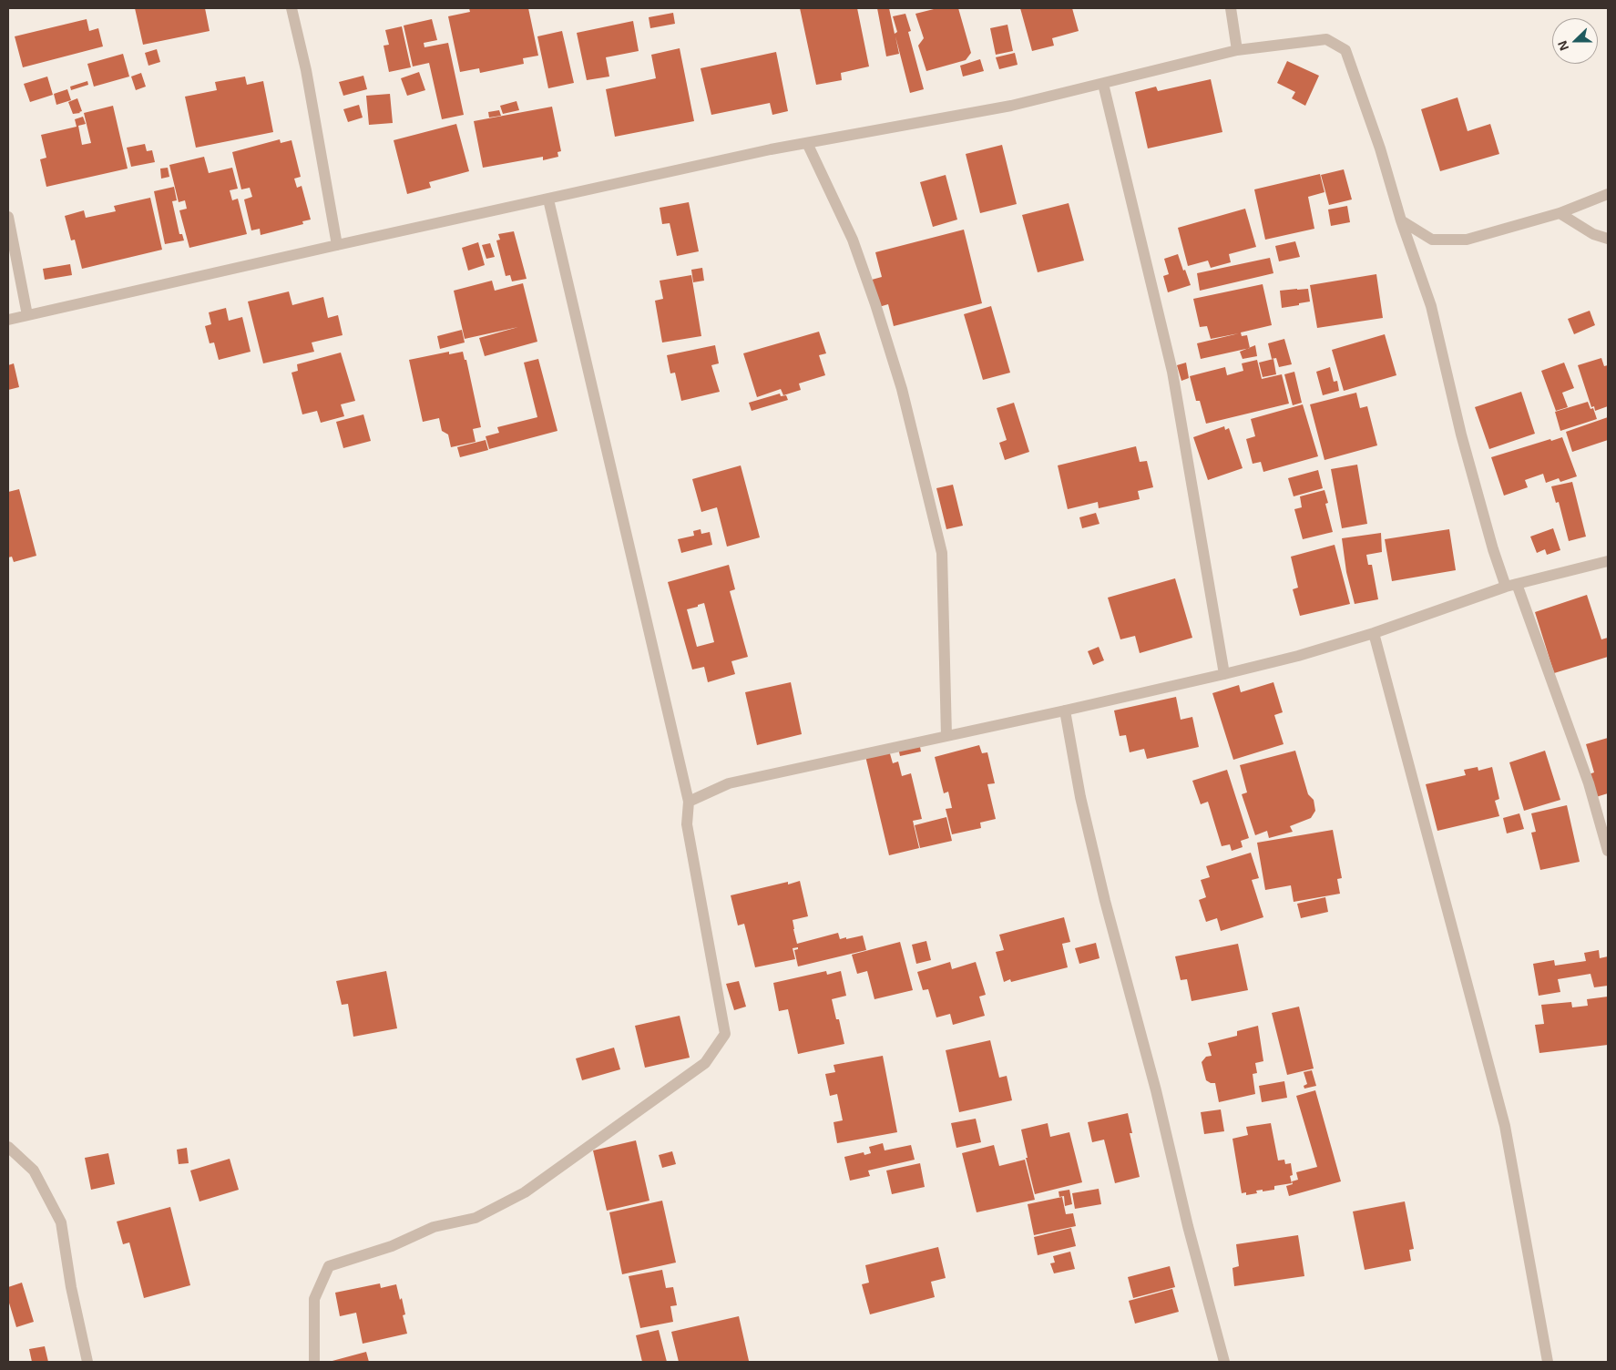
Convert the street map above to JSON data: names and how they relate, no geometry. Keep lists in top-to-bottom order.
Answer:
{
  "north": "left"
}
